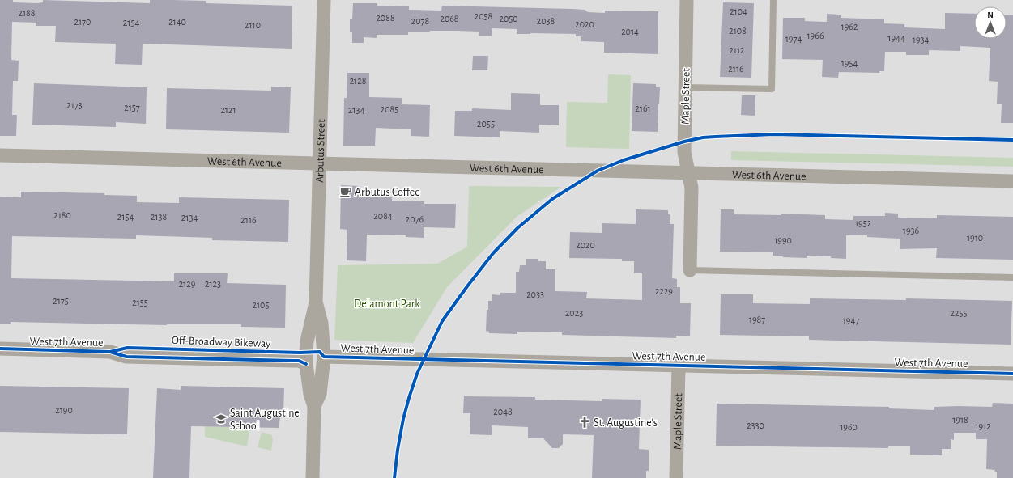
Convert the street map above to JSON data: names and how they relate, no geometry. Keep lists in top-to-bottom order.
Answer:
{
  "streets": {
    "street": [
      "Maple Street",
      "Arbutus Street",
      "West 6th Avenue",
      "West 7th Avenue"
    ],
    "cycle path": ["Off-Broadway Bikeway"]
  },
  "crossings": [
    ["Maple Street", "West 6th Avenue"],
    ["Maple Street", "West 7th Avenue"],
    ["Arbutus Street", "West 6th Avenue"],
    ["Arbutus Street", "West 7th Avenue"]
  ],
  "parks": ["Delamont Park"],
  "places": {
    "cafe": ["Arbutus Coffee"],
    "school or university": ["Saint Augustine School"],
    "church": ["St. Augustine's"]
  },
  "house_numbers": [
    "2104",
    "2188",
    "2058",
    "2088",
    "2068",
    "2050",
    "2078",
    "2038",
    "2170",
    "2140",
    "2154",
    "2020",
    "2110",
    "1962",
    "2108",
    "2014",
    "1966",
    "1944",
    "1974",
    "1934",
    "2112",
    "1954",
    "2116",
    "2128",
    "2173",
    "2157",
    "2161",
    "2085",
    "2121",
    "2134",
    "2055",
    "2180",
    "2084",
    "2154",
    "2138",
    "2134",
    "2076",
    "2116",
    "1952",
    "1936",
    "1910",
    "1990",
    "2020",
    "2129",
    "2123",
    "2229",
    "2033",
    "2175",
    "2155",
    "2105",
    "2023",
    "2255",
    "1987",
    "1947",
    "2190",
    "2048",
    "1918",
    "2330",
    "1912",
    "1960"
  ],
  "north": "top"
}
